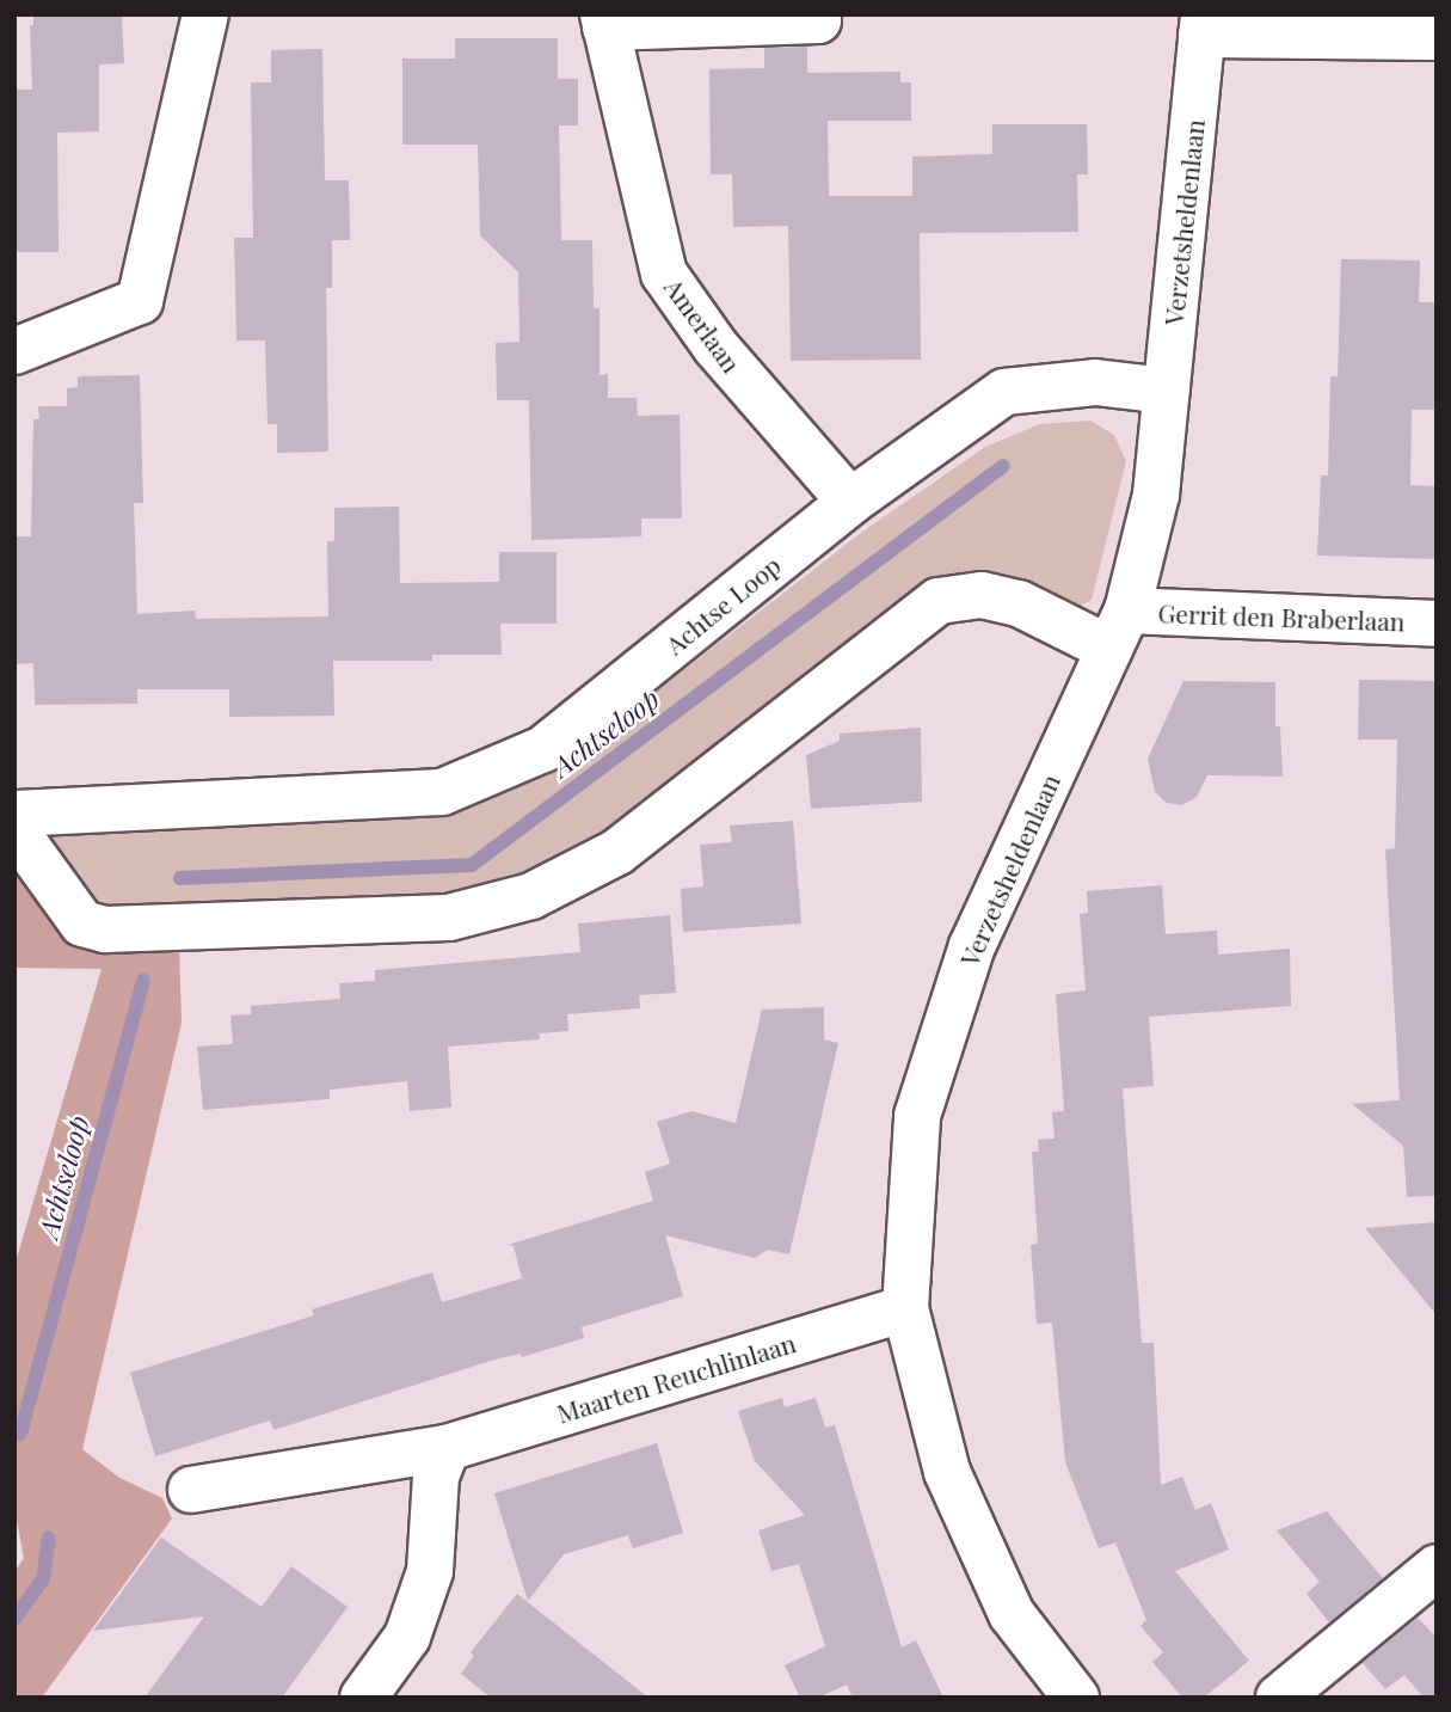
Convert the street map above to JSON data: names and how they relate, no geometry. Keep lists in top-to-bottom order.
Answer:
{
  "streets": {
    "street": [
      "Verzetsheldenlaan",
      "Amerlaan",
      "Achtse Loop",
      "Gerrit den Braberlaan",
      "Maarten Reuchlinlaan"
    ]
  },
  "crossings": [
    ["Verzetsheldenlaan", "Achtse Loop"],
    ["Verzetsheldenlaan", "Gerrit den Braberlaan"],
    ["Verzetsheldenlaan", "Maarten Reuchlinlaan"],
    ["Amerlaan", "Achtse Loop"]
  ],
  "water": ["Achtseloop"]
}
